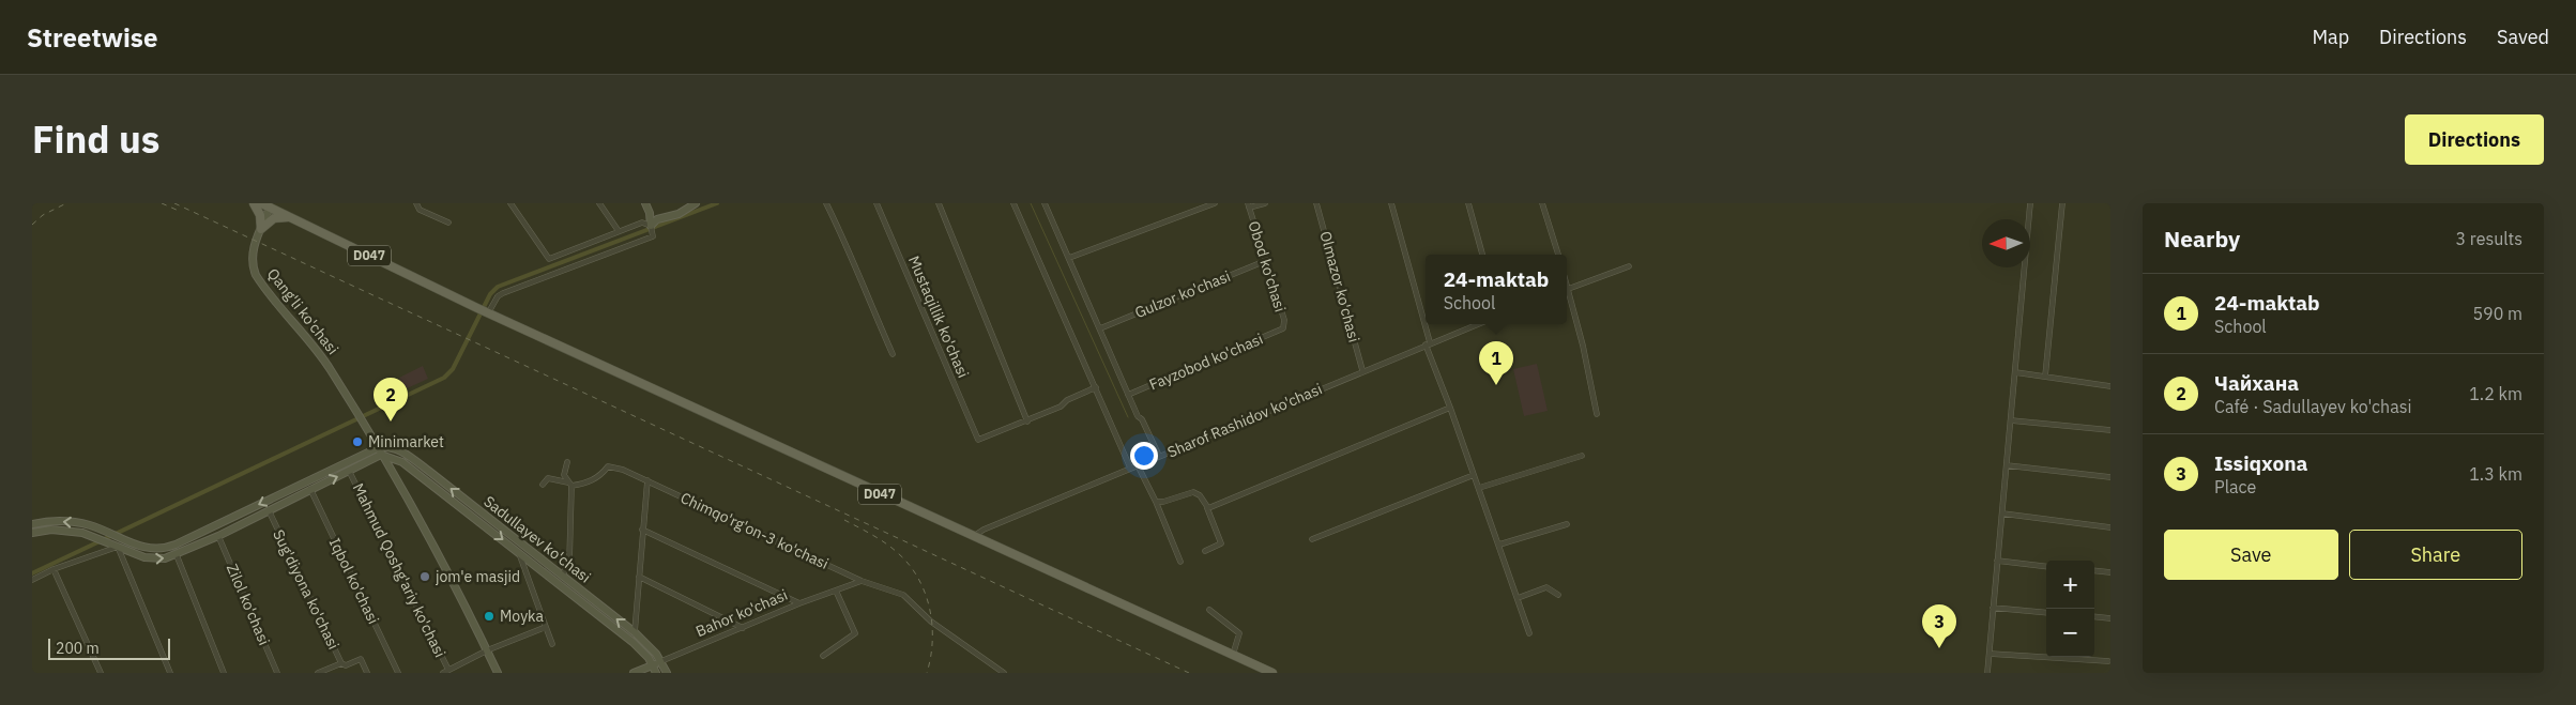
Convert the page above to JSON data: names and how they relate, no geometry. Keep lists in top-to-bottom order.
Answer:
{
  "streets": {
    "main road": [
      "D047",
      "Qang'li ko'chasi",
      "Sadullayev ko'chasi",
      "Bahor ko'chasi"
    ],
    "street": [
      "Obod ko'chasi",
      "Olmazor ko'chasi",
      "Gulzor ko'chasi",
      "Mustaqillik ko'chasi",
      "Fayzobod ko'chasi",
      "Sharof Rashidov ko'chasi",
      "Chimqo'rg'on-3 ko'chasi",
      "Mahmud Qoshg'ariy ko'chasi",
      "Iqbol ko'chasi",
      "Sug'diyona ko'chasi",
      "Zilol ko'chasi"
    ]
  },
  "crossings": [
    ["D047", "Qang'li ko'chasi"],
    ["D047", "Sharof Rashidov ko'chasi"],
    ["Obod ko'chasi", "Gulzor ko'chasi"],
    ["Obod ko'chasi", "Fayzobod ko'chasi"],
    ["Olmazor ko'chasi", "Sharof Rashidov ko'chasi"],
    ["Qang'li ko'chasi", "Sadullayev ko'chasi"],
    ["Chimqo'rg'on-3 ko'chasi", "Bahor ko'chasi"],
    ["Sadullayev ko'chasi", "Bahor ko'chasi"]
  ],
  "places": ["Minimarket", "jom'e masjid", "Moyka"],
  "scale_bar": "200 m",
  "north": "left",
  "page": {
    "header": "Streetwise",
    "nav": ["Map", "Directions", "Saved"],
    "title": "Find us",
    "buttons": [
      "Directions",
      ["Save", "Share"]
    ],
    "heading": ["Nearby", "3 results"],
    "popup": ["24-maktab", "School"],
    "list": [
      {
        "mark": "1",
        "name": "24-maktab",
        "note": "School",
        "value": "590 m"
      },
      {
        "mark": "2",
        "name": "Чайхана",
        "note": "Café · Sadullayev ko'chasi",
        "value": "1.2 km"
      },
      {
        "mark": "3",
        "name": "Issiqxona",
        "note": "Place",
        "value": "1.3 km"
      }
    ],
    "pins": ["1", "2", "3"],
    "map_buttons": ["+", "−"],
    "scale": "200 m"
  }
}
